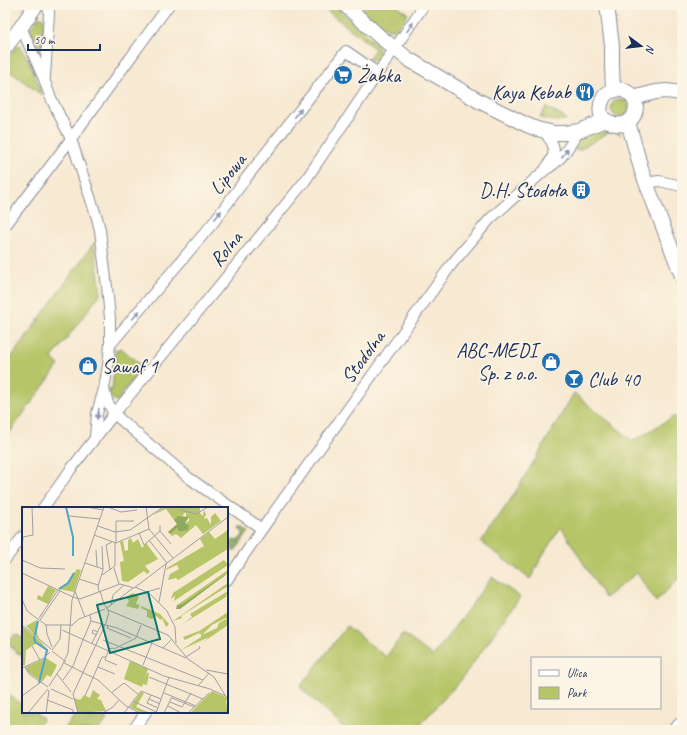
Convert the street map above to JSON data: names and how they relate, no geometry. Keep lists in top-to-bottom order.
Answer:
{
  "streets": {
    "street": ["Lipowa", "Rolna", "Stodolna"]
  },
  "crossings": [
    ["Lipowa", "Rolna"]
  ],
  "one_way": ["Lipowa"],
  "places": {
    "supermarket": ["Żabka"],
    "restaurant": ["Kaya Kebab"],
    "building": ["D.H. Stodoła"],
    "shop": ["ABC-MEDI Sp. z o.o.", "Sawaf 1"],
    "bar": ["Club 40"]
  },
  "legend": ["Ulica", "Park"],
  "scale_bar": "50 m",
  "north": "right"
}
